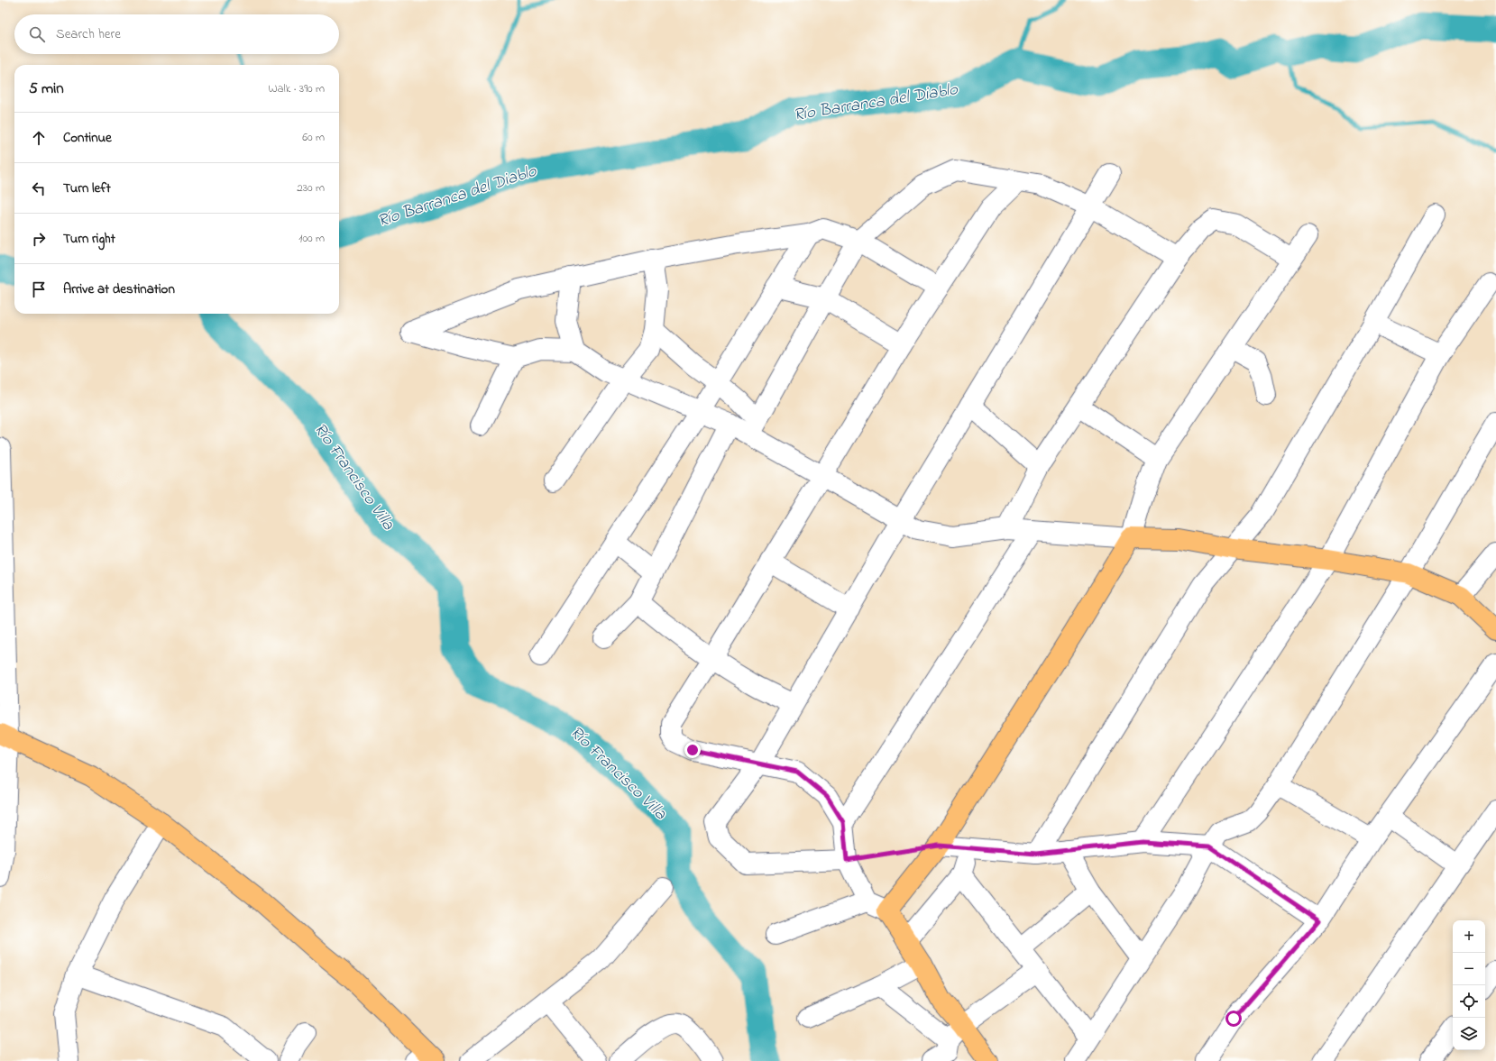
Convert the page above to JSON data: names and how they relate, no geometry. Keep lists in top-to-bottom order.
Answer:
{
  "water": ["Río Barranca del Diablo", "Río Francisco Villa"],
  "page": {
    "search": "Search here",
    "heading": ["5 min", "Walk · 390 m"],
    "list": [
      ["Continue", "60 m"],
      ["Turn left", "230 m"],
      ["Turn right", "100 m"],
      "Arrive at destination"
    ],
    "map_buttons": ["+", "−"]
  }
}
